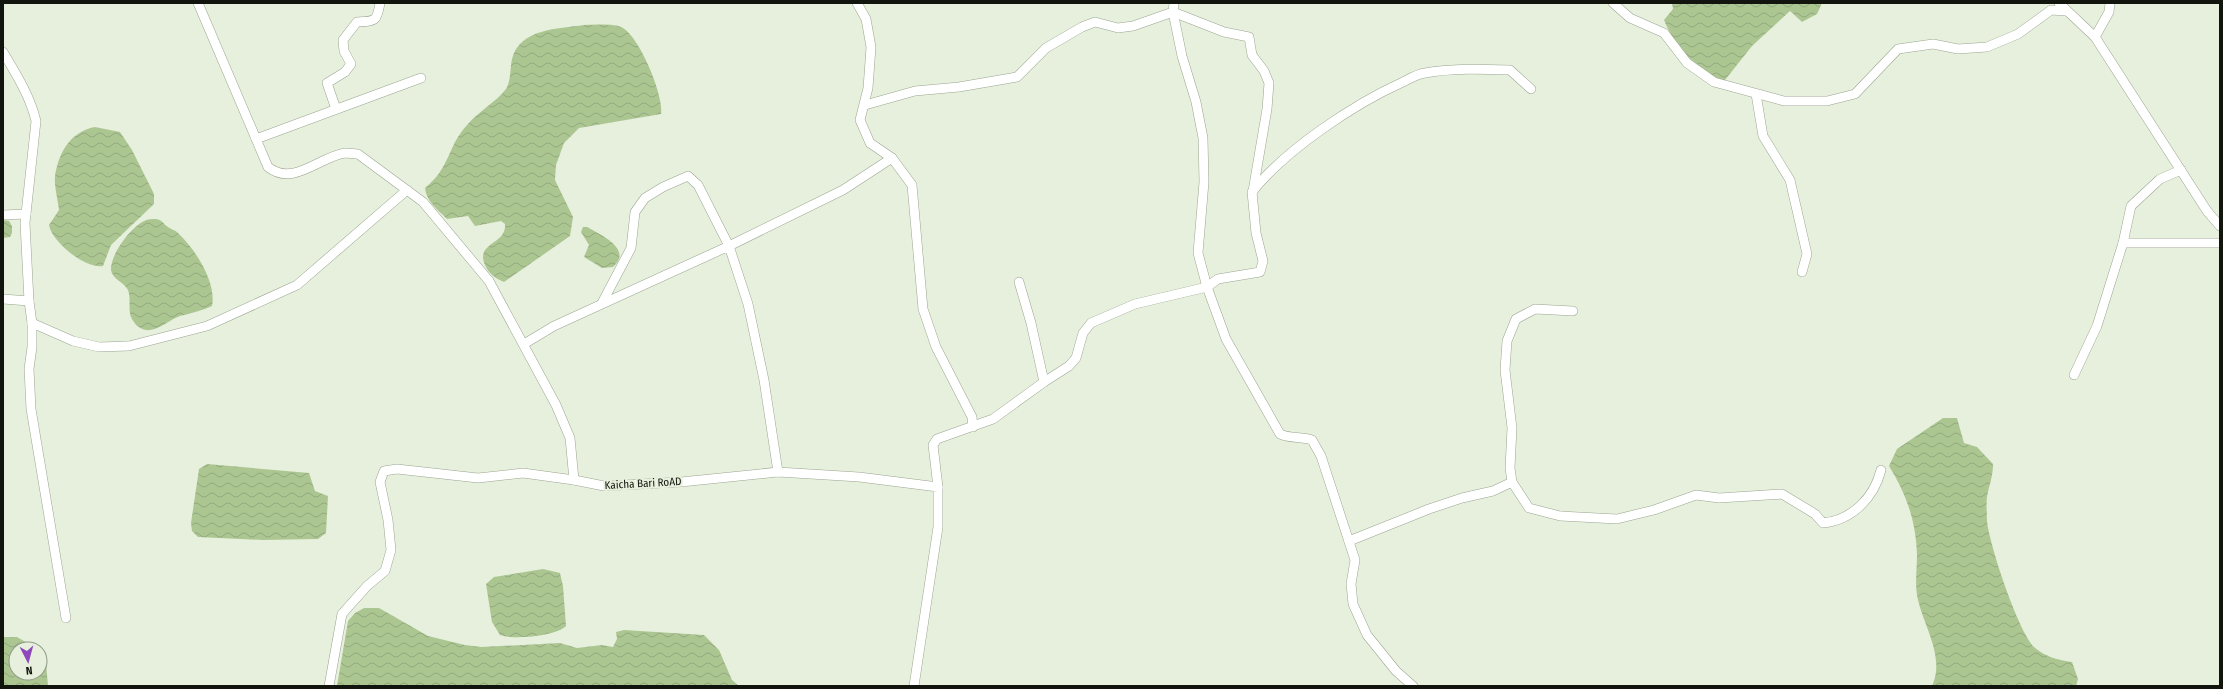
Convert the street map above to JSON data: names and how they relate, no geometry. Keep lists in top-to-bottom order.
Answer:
{
  "streets": {
    "street": ["Kaicha Bari RoAD"]
  },
  "north": "bottom"
}
